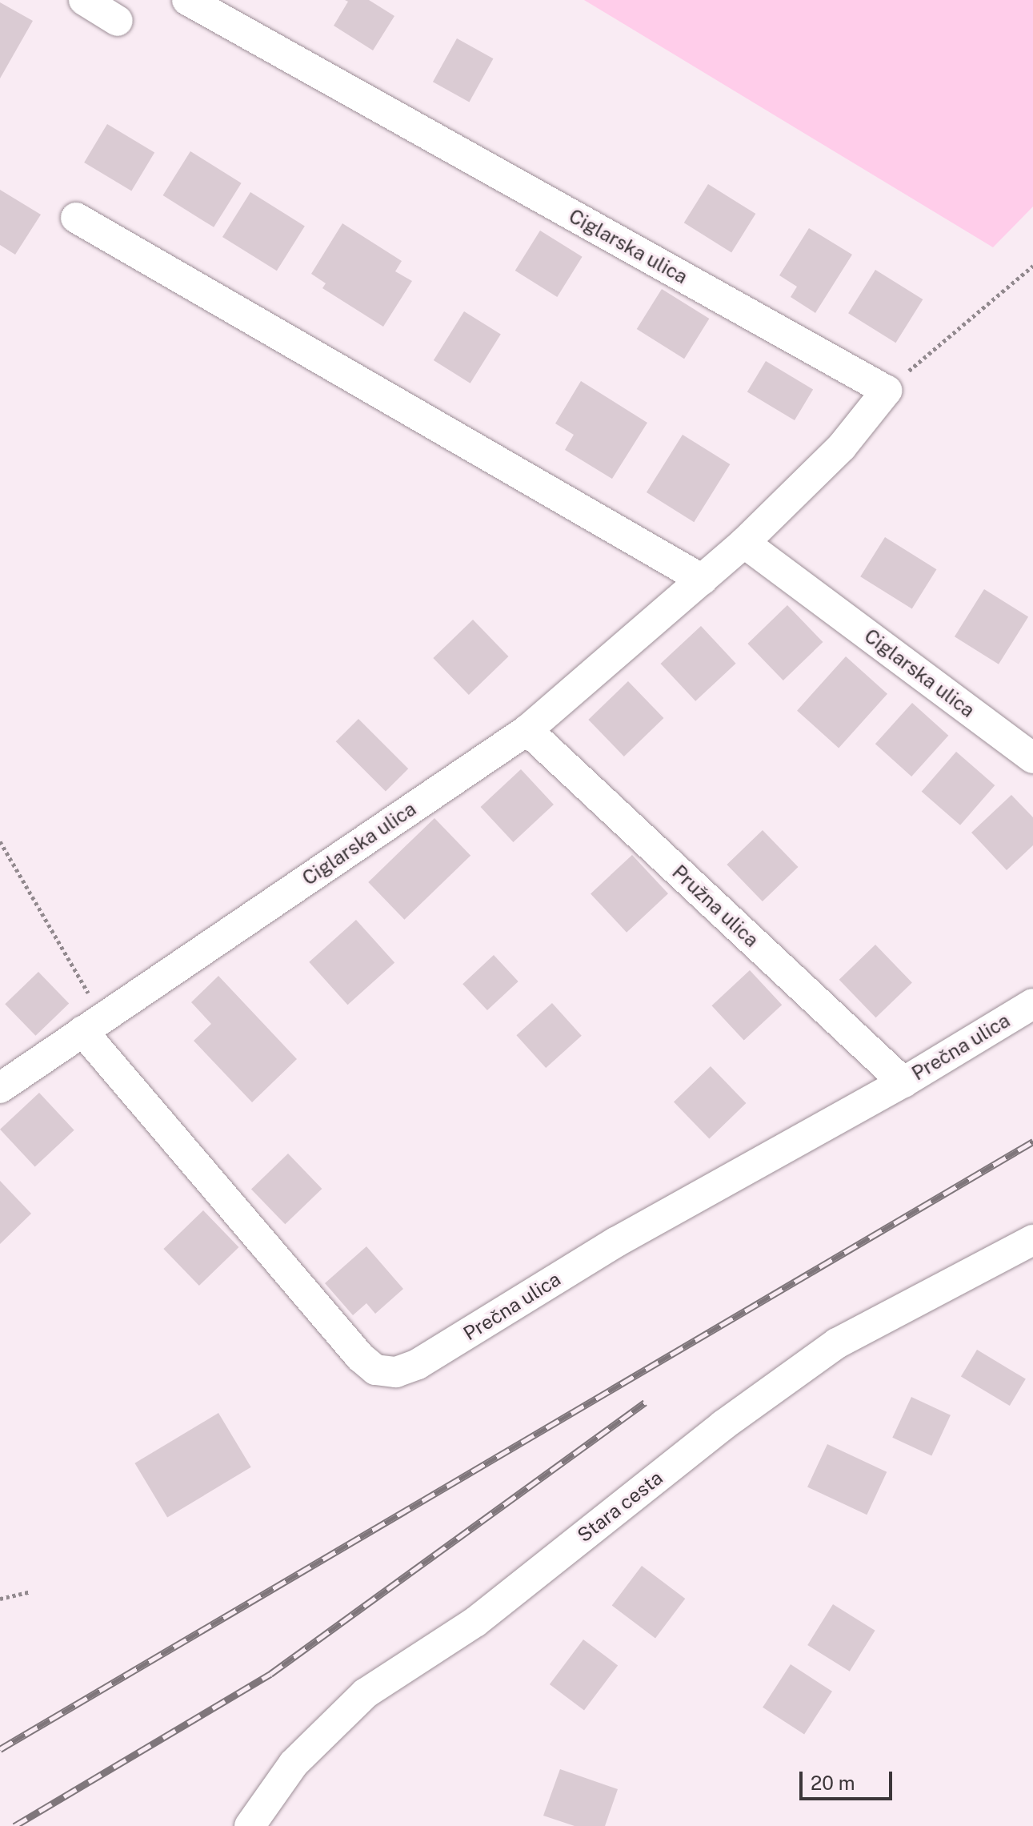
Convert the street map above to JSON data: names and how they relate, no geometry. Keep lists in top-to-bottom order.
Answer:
{
  "streets": {
    "street": [
      "Ciglarska ulica",
      "Pružna ulica",
      "Prečna ulica",
      "Stara cesta"
    ]
  },
  "crossings": [
    ["Ciglarska ulica", "Pružna ulica"],
    ["Ciglarska ulica", "Prečna ulica"],
    ["Pružna ulica", "Prečna ulica"]
  ],
  "scale_bar": "20 m"
}
